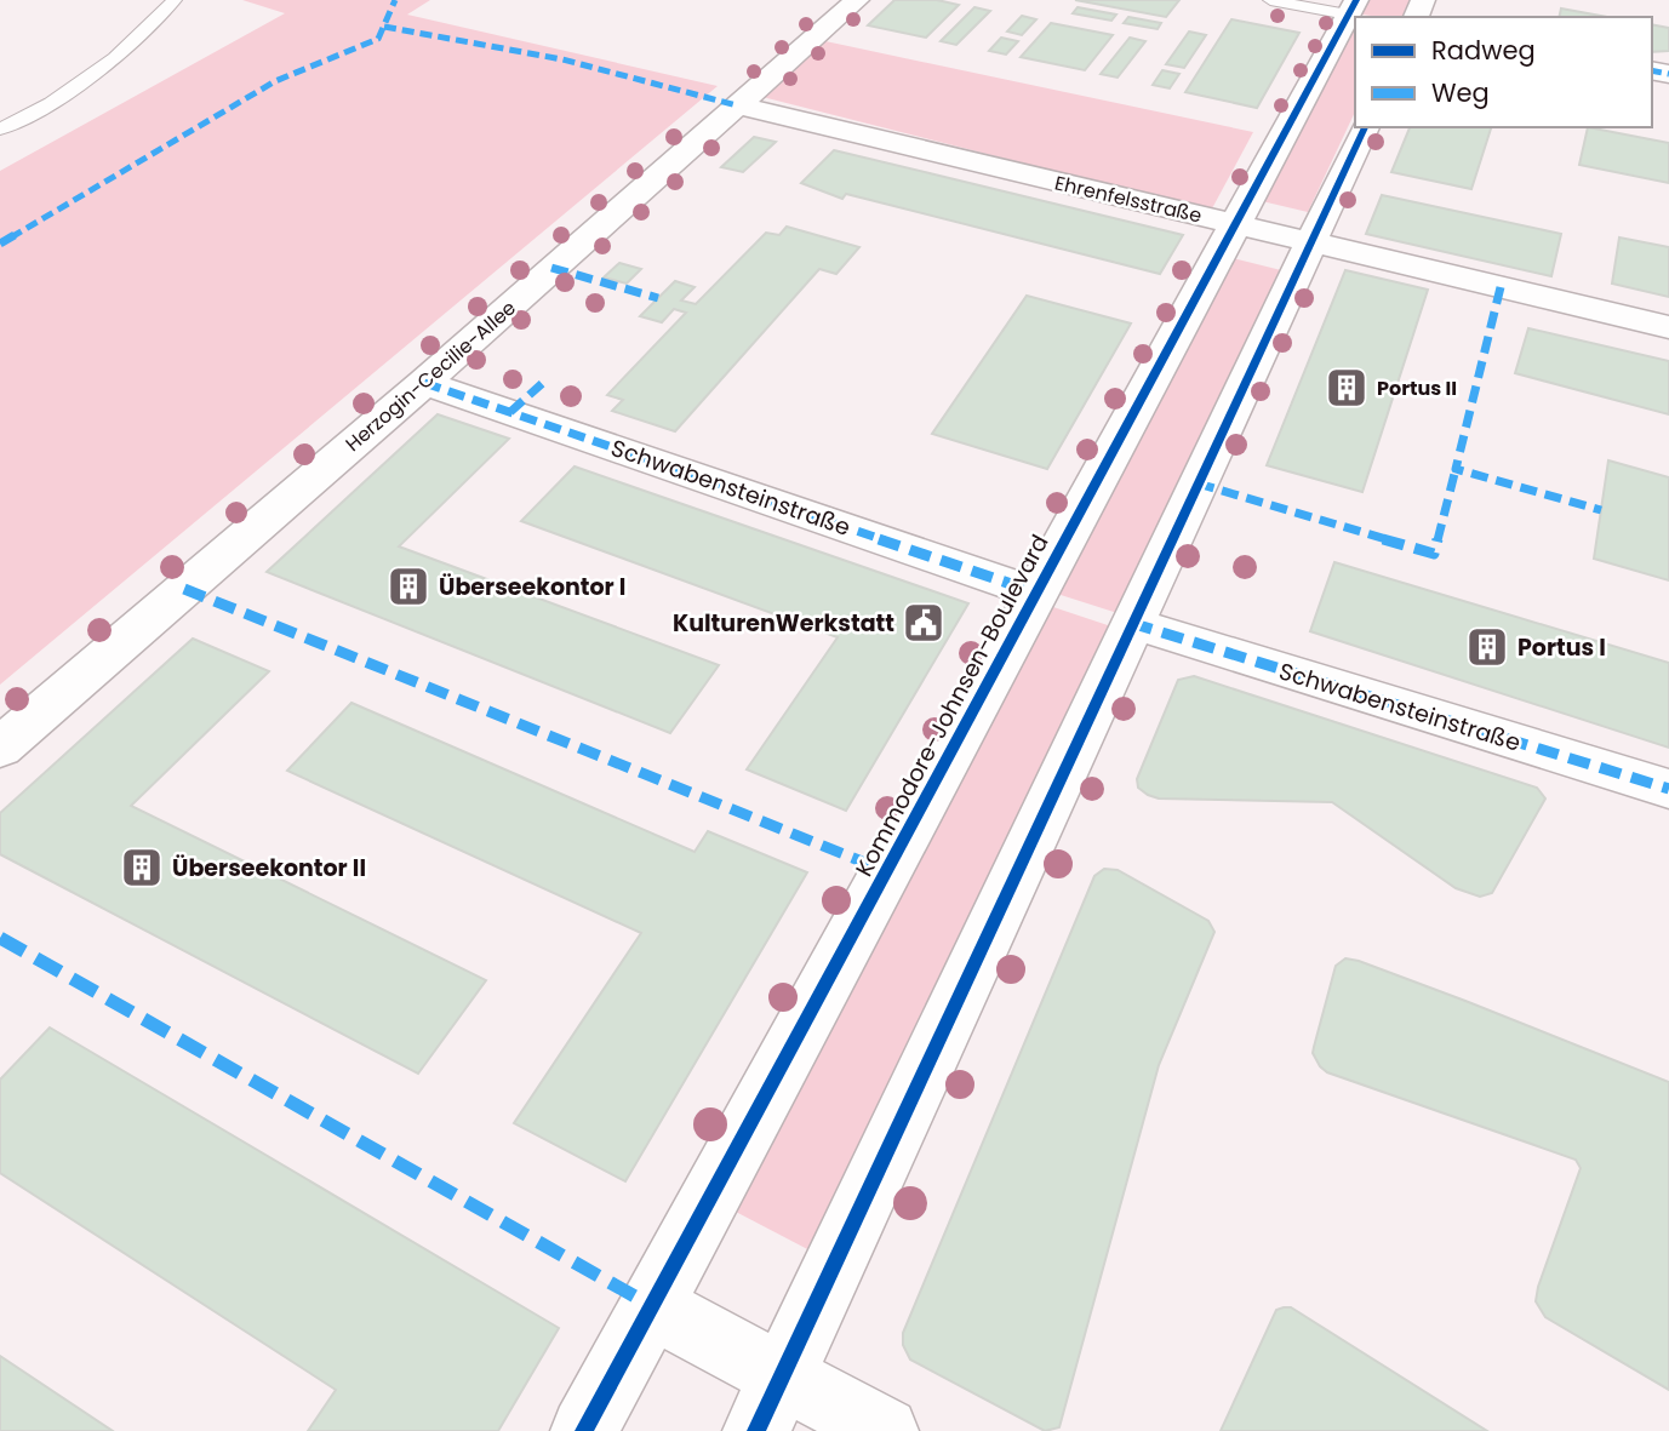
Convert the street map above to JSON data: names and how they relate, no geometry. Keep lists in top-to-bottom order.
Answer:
{
  "streets": {
    "street": [
      "Ehrenfelsstraße",
      "Herzogin-Cecilie-Allee",
      "Schwabensteinstraße",
      "Kommodore-Johnsen-Boulevard"
    ]
  },
  "crossings": [
    ["Ehrenfelsstraße", "Herzogin-Cecilie-Allee"],
    ["Ehrenfelsstraße", "Kommodore-Johnsen-Boulevard"],
    ["Herzogin-Cecilie-Allee", "Schwabensteinstraße"],
    ["Schwabensteinstraße", "Kommodore-Johnsen-Boulevard"]
  ],
  "places": {
    "building": [
      "Portus II",
      "Überseekontor I",
      "Portus I",
      "Überseekontor II"
    ],
    "public building": ["KulturenWerkstatt"]
  },
  "legend": ["Radweg", "Weg"]
}
